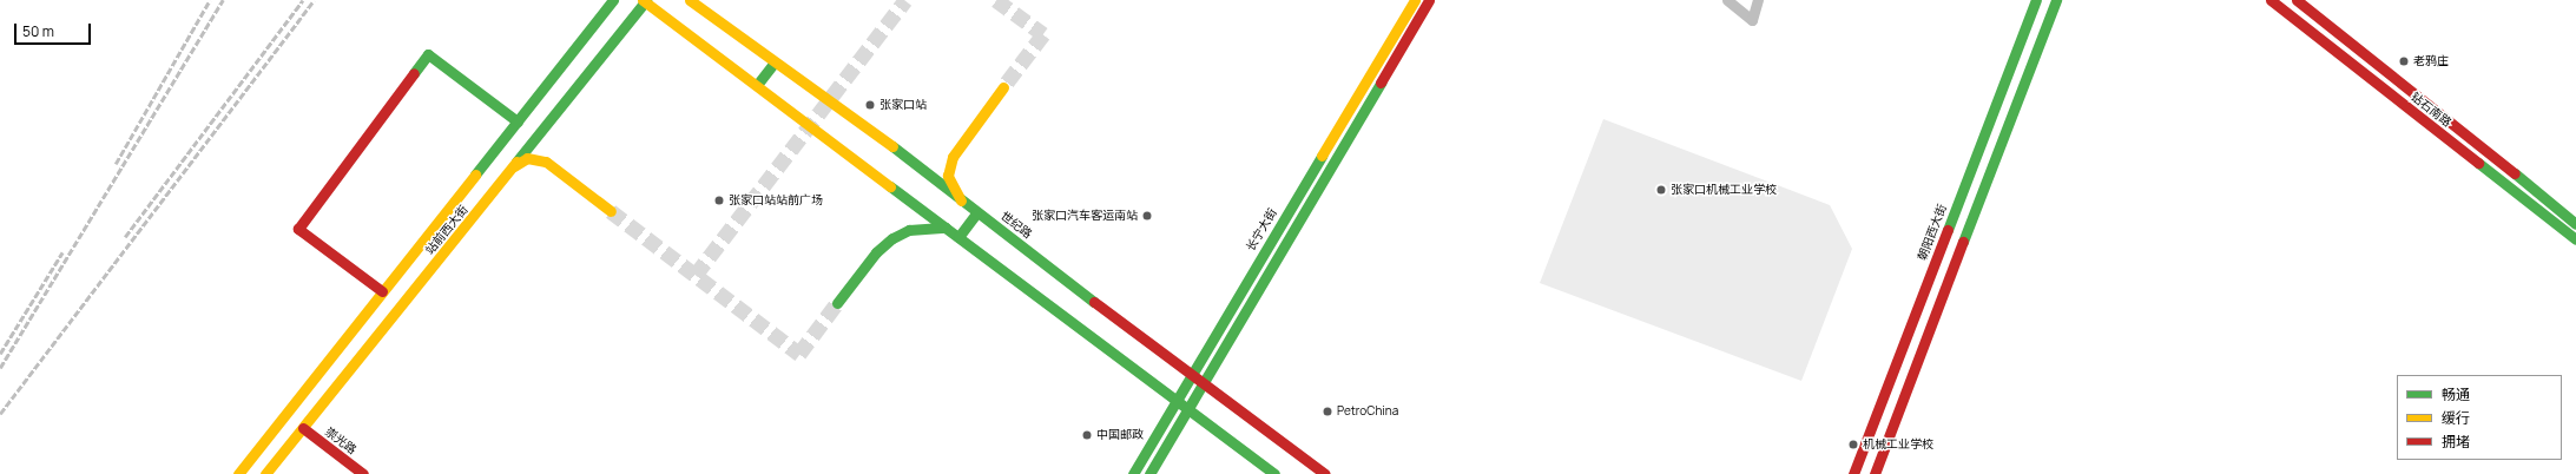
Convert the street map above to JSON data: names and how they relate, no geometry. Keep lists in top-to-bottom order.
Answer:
{
  "streets": {
    "main road": [
      "钻石南路",
      "世纪路",
      "站前西大街",
      "长宁大街",
      "朝阳西大街",
      "崇光路"
    ]
  },
  "crossings": [
    ["世纪路", "长宁大街"],
    ["站前西大街", "崇光路"]
  ],
  "places": [
    "老鸦庄",
    "张家口站",
    "张家口机械工业学校",
    "张家口站站前广场",
    "张家口汽车客运南站",
    "PetroChina",
    "中国邮政",
    "机械工业学校"
  ],
  "legend": ["畅通", "缓行", "拥堵"],
  "scale_bar": "50 m"
}
